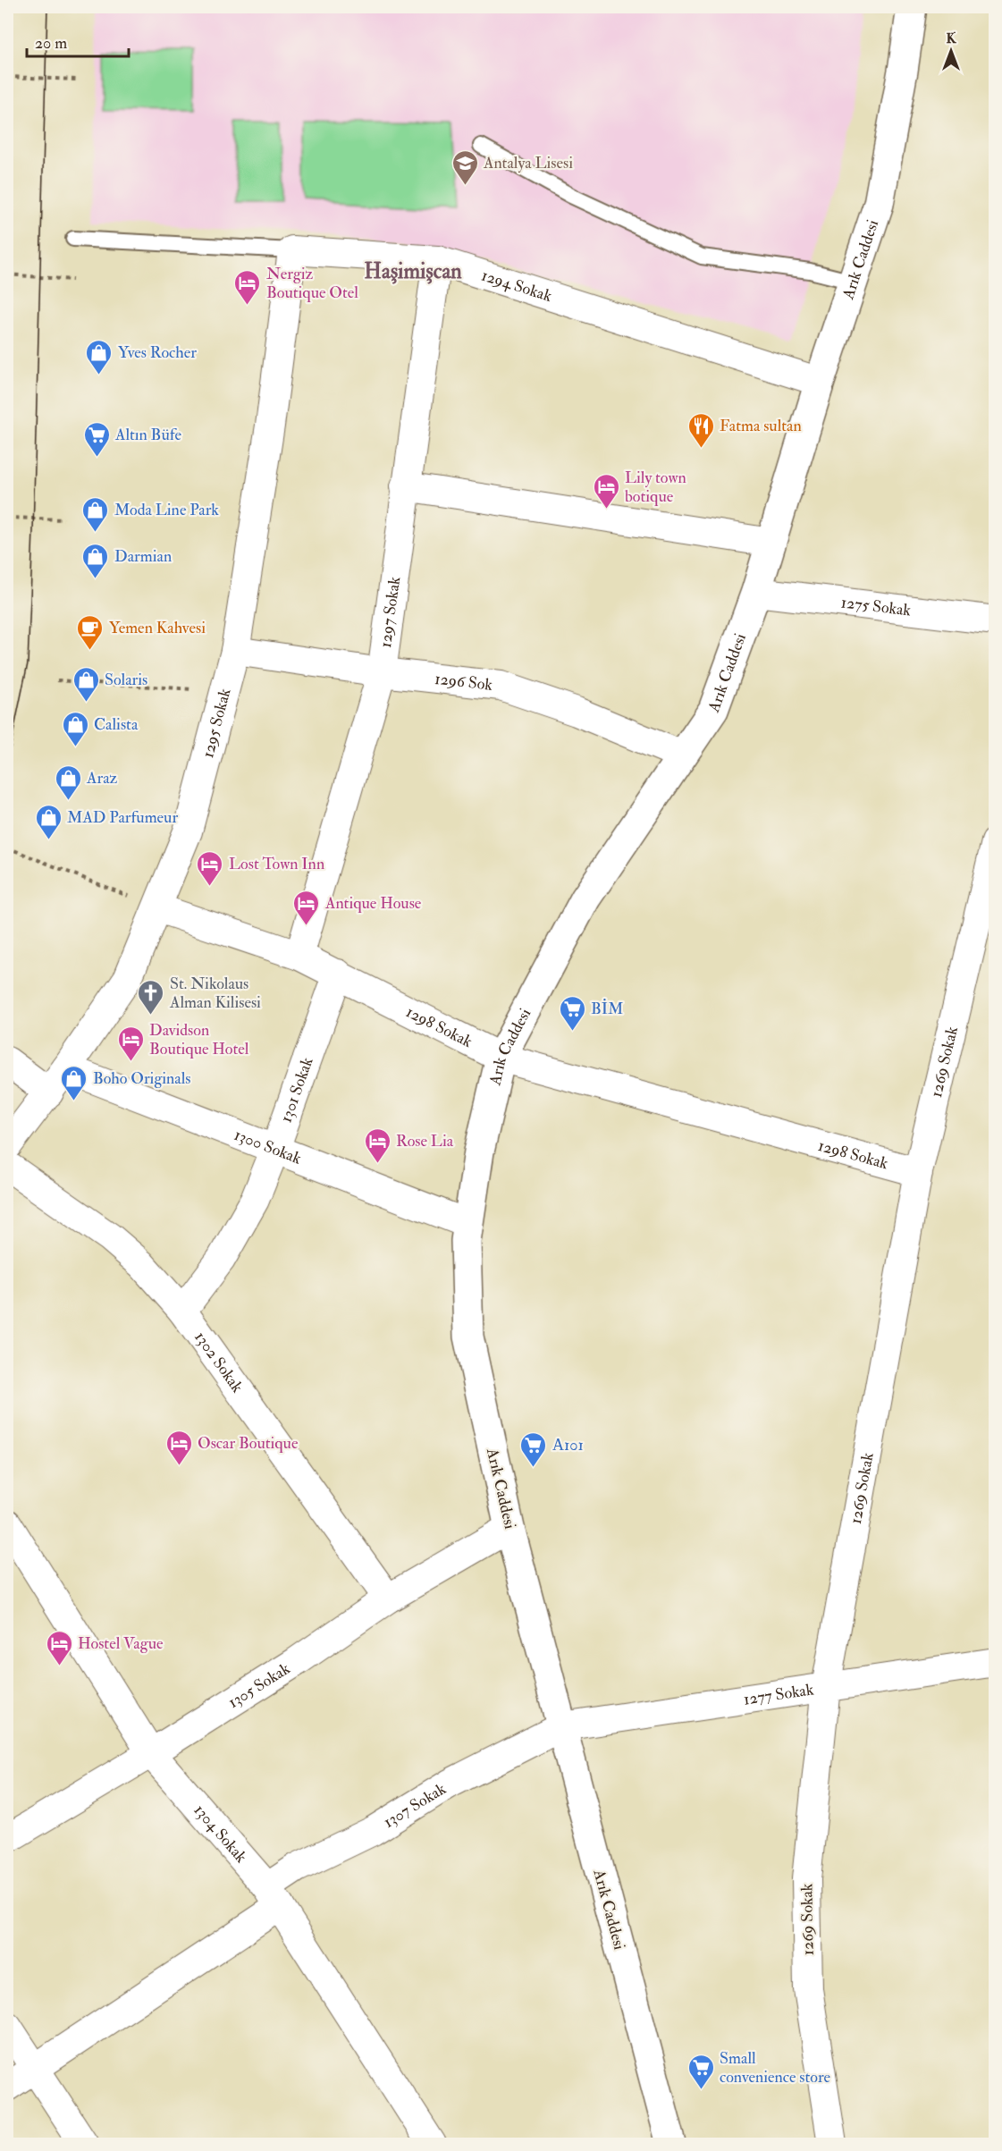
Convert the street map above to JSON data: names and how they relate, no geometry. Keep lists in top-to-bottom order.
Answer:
{
  "streets": {
    "street": [
      "Arık Caddesi",
      "1294 Sokak",
      "1275 Sokak",
      "1297 Sokak",
      "1296 Sok",
      "1295 Sokak",
      "1298 Sokak",
      "1269 Sokak",
      "1301 Sokak",
      "1300 Sokak",
      "1302 Sokak",
      "1305 Sokak",
      "1277 Sokak",
      "1307 Sokak",
      "1304 Sokak"
    ]
  },
  "crossings": [
    ["Arık Caddesi", "1294 Sokak"],
    ["Arık Caddesi", "1275 Sokak"],
    ["Arık Caddesi", "1296 Sok"],
    ["Arık Caddesi", "1298 Sokak"],
    ["Arık Caddesi", "1300 Sokak"],
    ["Arık Caddesi", "1305 Sokak"],
    ["Arık Caddesi", "1277 Sokak"],
    ["Arık Caddesi", "1307 Sokak"],
    ["1294 Sokak", "1297 Sokak"],
    ["1294 Sokak", "1295 Sokak"],
    ["1297 Sokak", "1296 Sok"],
    ["1297 Sokak", "1298 Sokak"],
    ["1296 Sok", "1295 Sokak"],
    ["1295 Sokak", "1298 Sokak"],
    ["1295 Sokak", "1300 Sokak"],
    ["1298 Sokak", "1269 Sokak"],
    ["1298 Sokak", "1301 Sokak"],
    ["1269 Sokak", "1277 Sokak"],
    ["1301 Sokak", "1300 Sokak"],
    ["1301 Sokak", "1302 Sokak"],
    ["1302 Sokak", "1305 Sokak"],
    ["1305 Sokak", "1304 Sokak"],
    ["1277 Sokak", "1307 Sokak"],
    ["1307 Sokak", "1304 Sokak"]
  ],
  "districts": ["Haşimişcan"],
  "places": {
    "school or university": ["Antalya Lisesi"],
    "hotel": [
      "Nergiz Boutique Otel",
      "Lily town botique",
      "Lost Town Inn",
      "Antique House",
      "Davidson Boutique Hotel",
      "Rose Lia",
      "Oscar Boutique",
      "Hostel Vague"
    ],
    "shop": [
      "Yves Rocher",
      "Moda Line Park",
      "Darmian",
      "Solaris",
      "Calista",
      "Araz",
      "MAD Parfumeur",
      "Boho Originals"
    ],
    "restaurant": ["Fatma sultan"],
    "supermarket": [
      "Altın Büfe",
      "BİM",
      "А101",
      "Small convenience store"
    ],
    "cafe": ["Yemen Kahvesi"],
    "church": ["St. Nikolaus Alman Kilisesi"]
  },
  "scale_bar": "20 m",
  "north": "top"
}
